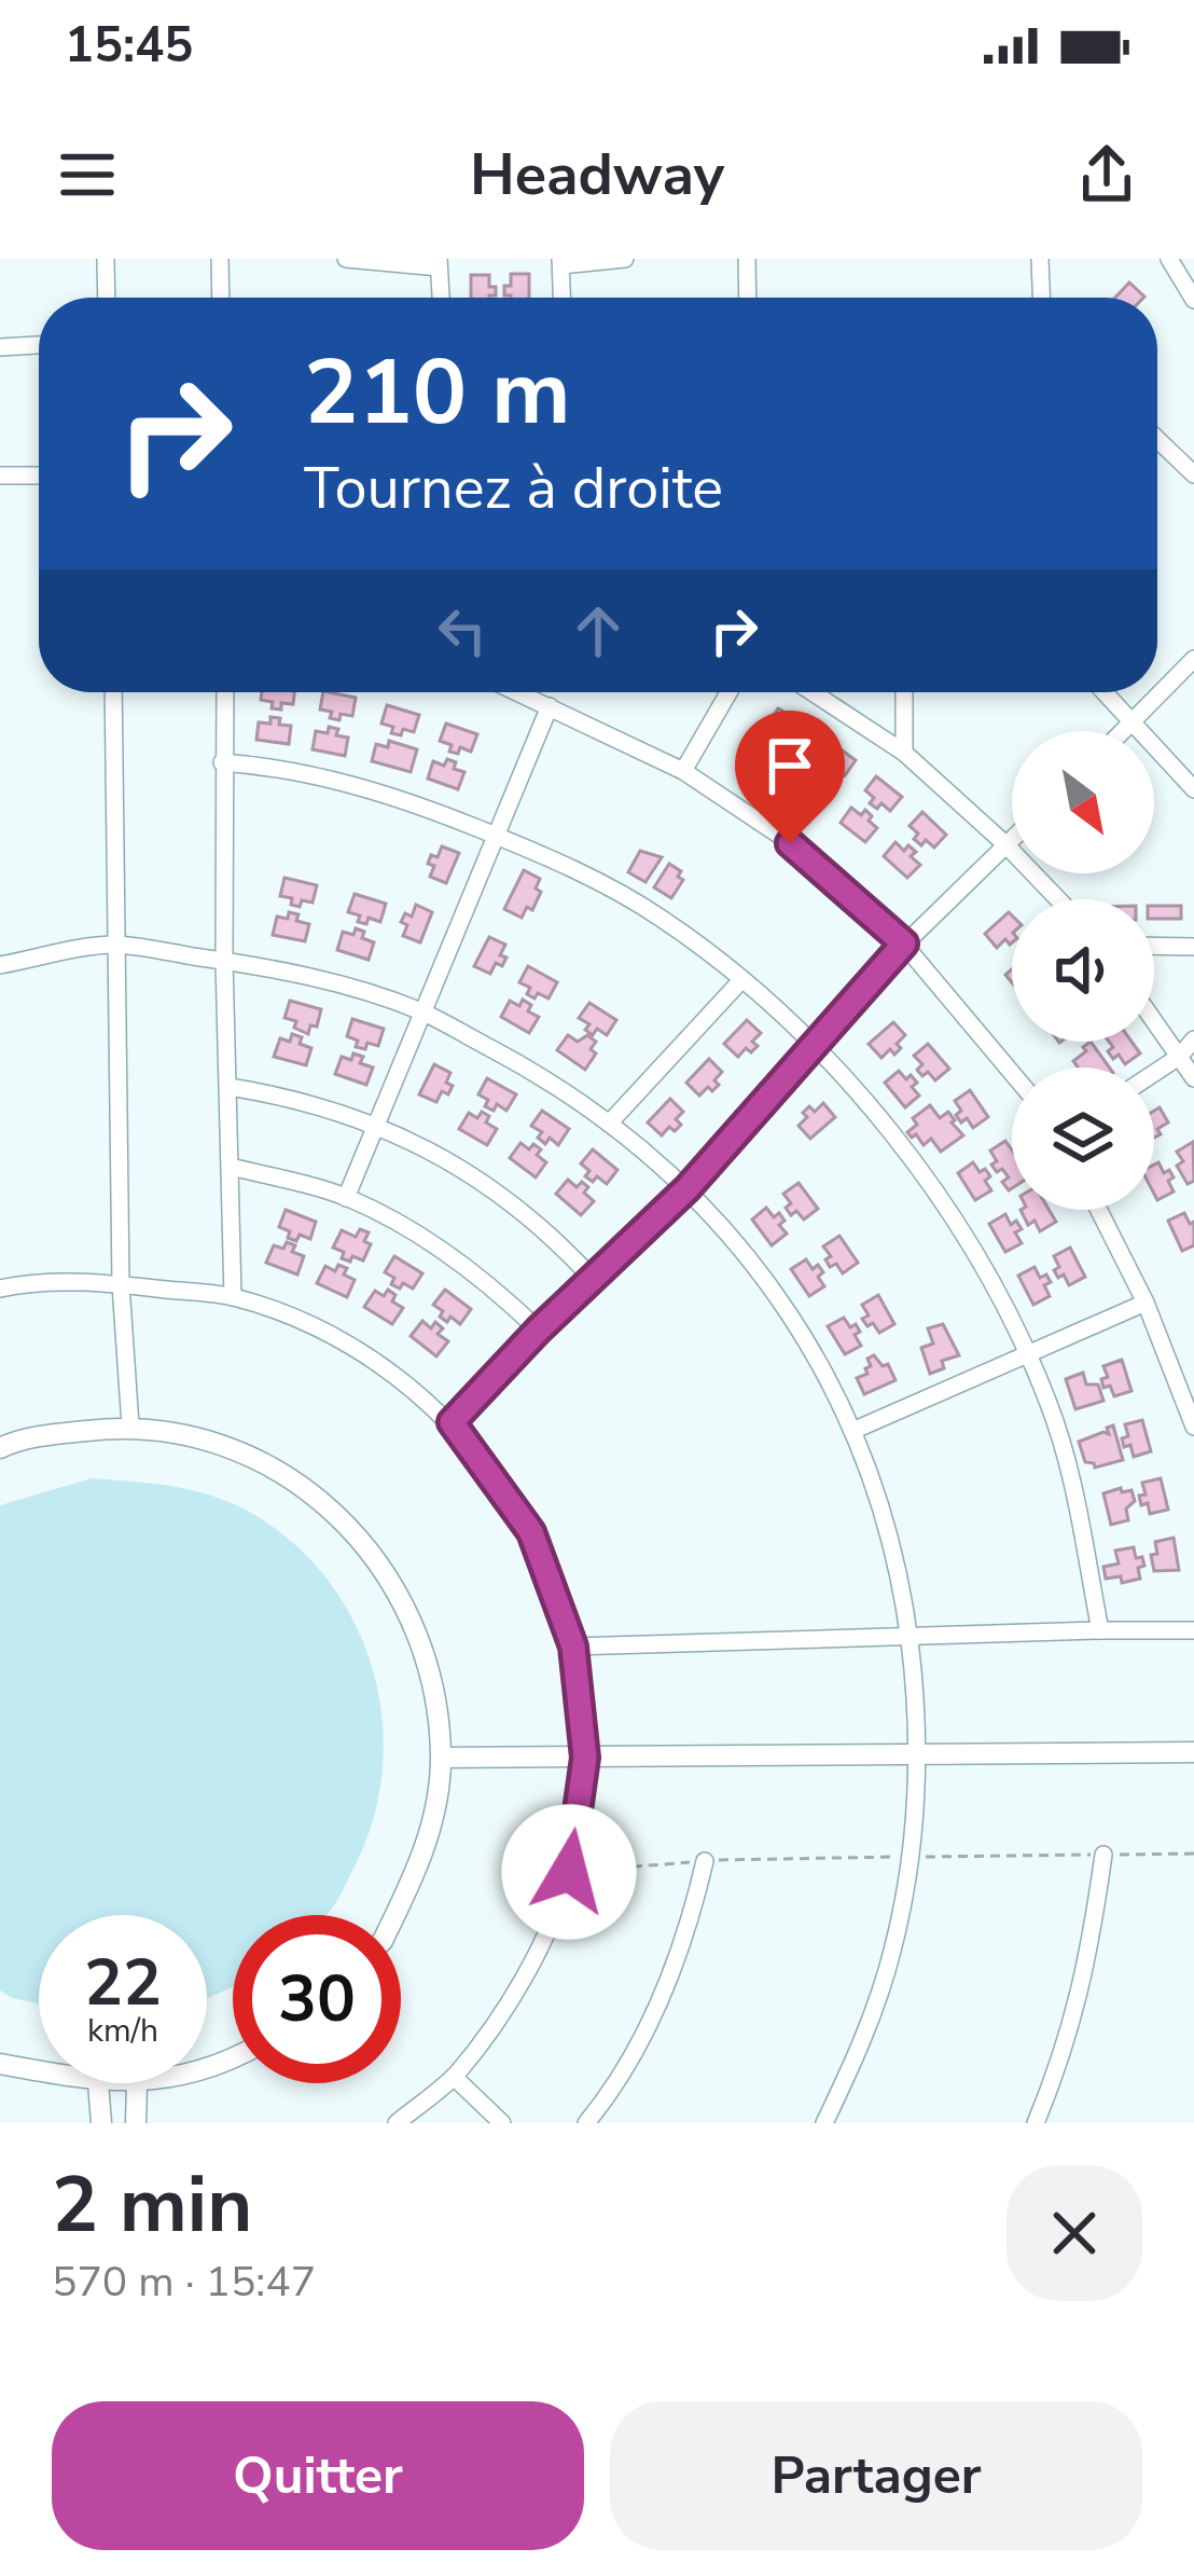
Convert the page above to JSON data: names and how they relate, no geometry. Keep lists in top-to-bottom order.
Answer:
{
  "north": "bottom right",
  "page": {
    "status": "15:45",
    "header": "Headway",
    "turn": ["210 m", "Tournez à droite"],
    "speed": "22 km/h",
    "limit": "30",
    "heading": ["2 min", "570 m · 15:47"],
    "buttons": ["Quitter", "Partager"]
  }
}
